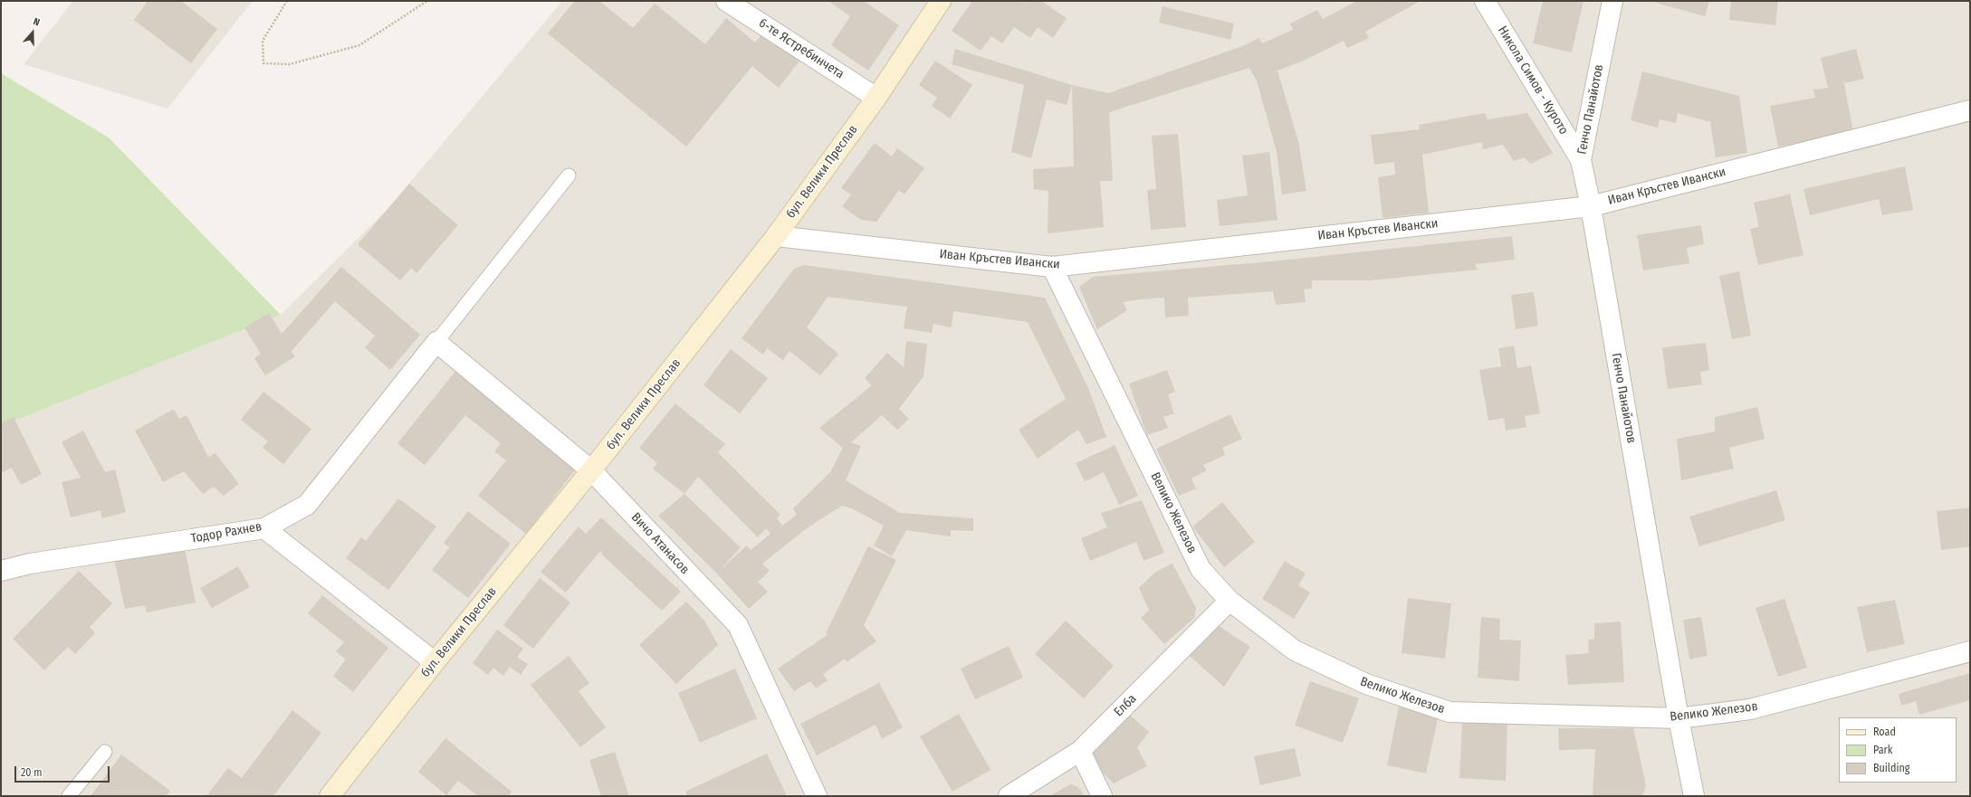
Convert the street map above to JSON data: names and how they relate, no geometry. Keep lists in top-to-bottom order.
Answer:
{
  "streets": {
    "main road": ["бул. Велики Преслав"],
    "street": [
      "6-те Ястребинчета",
      "Никола Симов - Курото",
      "Генчо Панайотов",
      "Иван Кръстев Ивански",
      "Велико Железов",
      "Тодор Рахнев",
      "Вичо Атанасов",
      "Елба"
    ]
  },
  "crossings": [
    ["6-те Ястребинчета", "бул. Велики Преслав"],
    ["Никола Симов - Курото", "Генчо Панайотов"],
    ["Генчо Панайотов", "Иван Кръстев Ивански"],
    ["Генчо Панайотов", "Велико Железов"],
    ["бул. Велики Преслав", "Иван Кръстев Ивански"],
    ["бул. Велики Преслав", "Вичо Атанасов"],
    ["Иван Кръстев Ивански", "Велико Железов"],
    ["Велико Железов", "Елба"],
    ["Тодор Рахнев", "Вичо Атанасов"]
  ],
  "legend": ["Road", "Park", "Building"],
  "scale_bar": "20 m",
  "north": "top"
}
